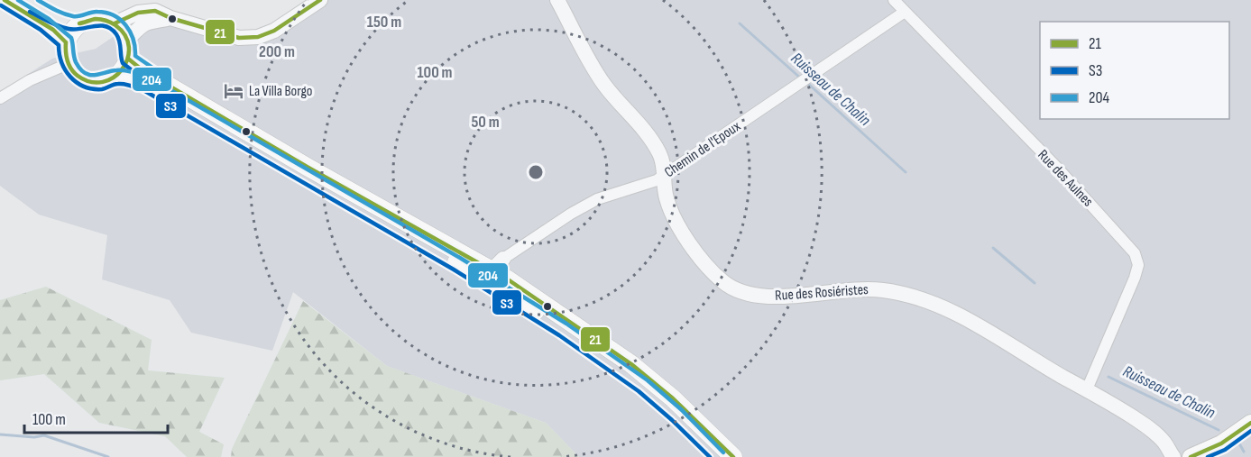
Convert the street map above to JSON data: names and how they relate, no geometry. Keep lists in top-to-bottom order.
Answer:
{
  "streets": {
    "street": ["Chemin de l'Epoux", "Rue des Aulnes", "Rue des Rosiéristes"]
  },
  "crossings": [
    ["Chemin de l'Epoux", "Rue des Aulnes"],
    ["Chemin de l'Epoux", "Rue des Rosiéristes"],
    ["Rue des Aulnes", "Rue des Rosiéristes"]
  ],
  "water": ["Ruisseau de Chalin"],
  "places": {
    "hotel": ["La Villa Borgo"]
  },
  "lines": ["transit line 21", "transit line 204", "transit line S3"],
  "legend": ["21", "S3", "204"],
  "scale_bar": "100 m",
  "rings": [
    "150 m",
    "200 m",
    "100 m",
    "50 m"
  ]
}
